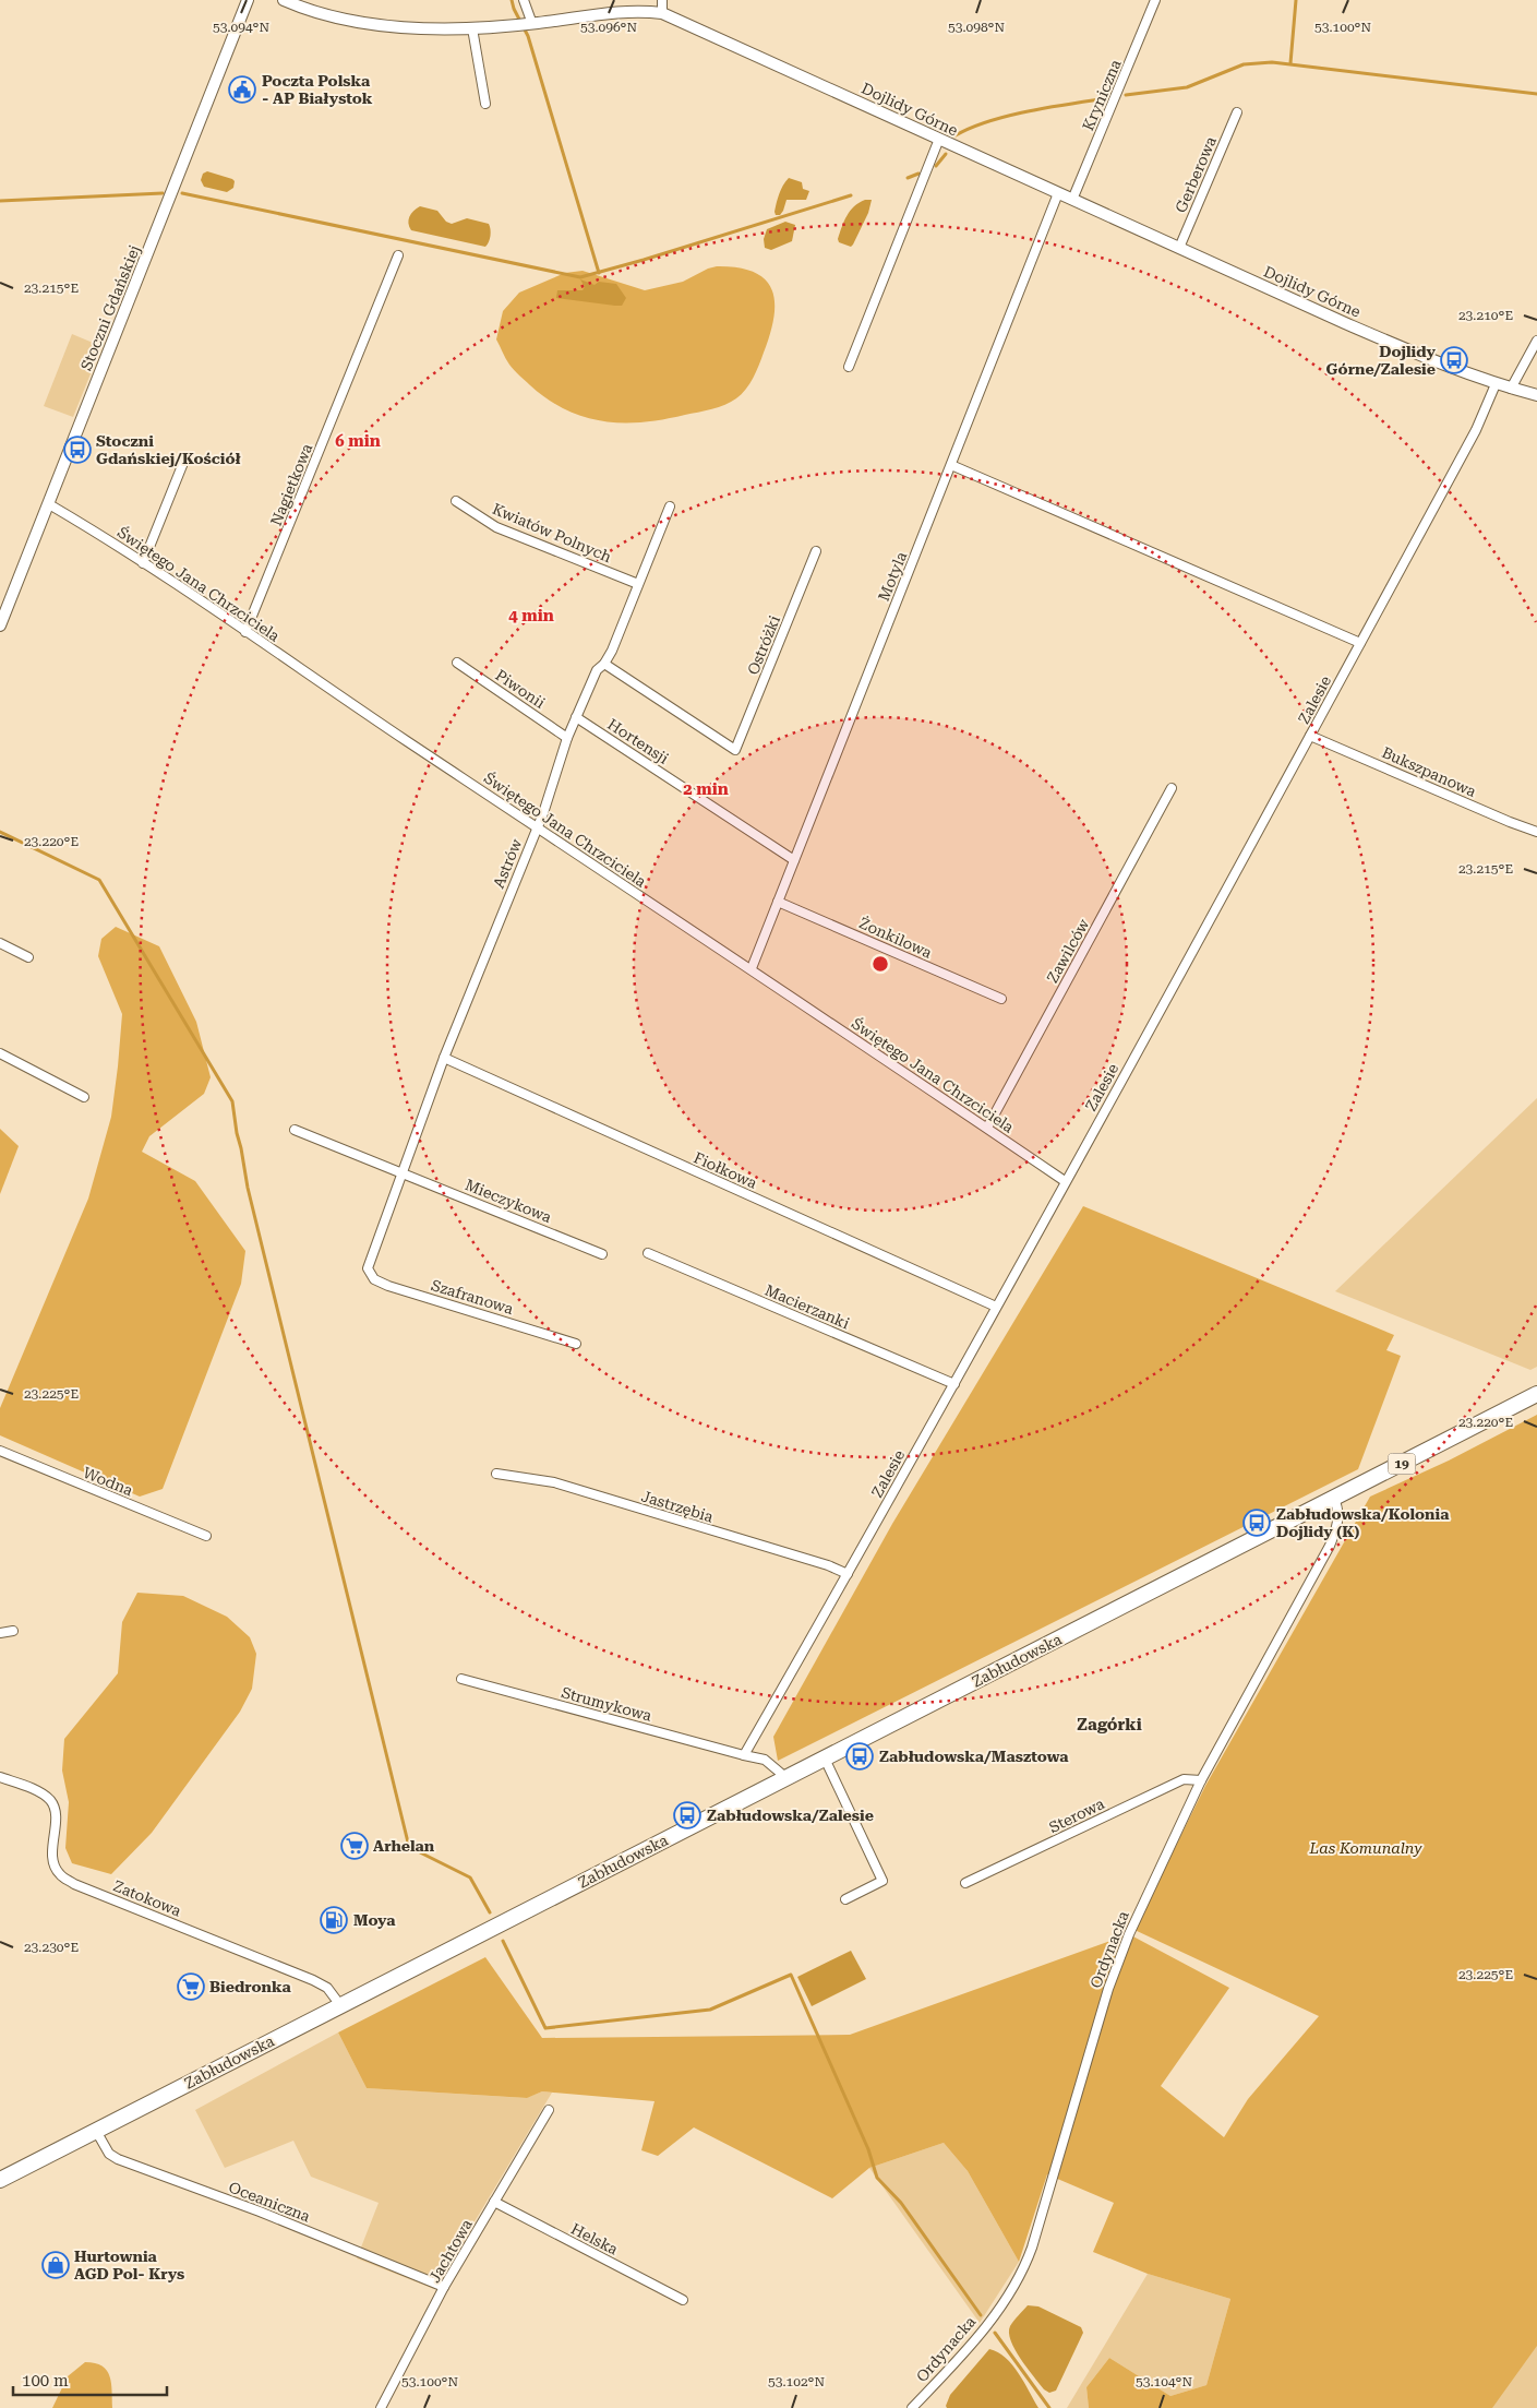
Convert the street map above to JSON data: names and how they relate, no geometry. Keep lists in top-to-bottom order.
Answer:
{
  "streets": {
    "highway": ["19", "Zabłudowska"],
    "street": [
      "Kryniczna",
      "Dojlidy Górne",
      "Gerberowa",
      "Stoczni Gdańskiej",
      "Nagietkowa",
      "Kwiatów Polnych",
      "Motyla",
      "Świętego Jana Chrzciciela",
      "Ostróżki",
      "Piwonii",
      "Zalesie",
      "Hortensji",
      "Bukszpanowa",
      "Astrów",
      "Żonkilowa",
      "Zawilców",
      "Fiołkowa",
      "Mieczykowa",
      "Szafranowa",
      "Macierzanki",
      "Wodna",
      "Jastrzębia",
      "Strumykowa",
      "Sterowa",
      "Zatokowa",
      "Ordynacka",
      "Oceaniczna",
      "Helska",
      "Jachtowa"
    ]
  },
  "crossings": [
    ["Kryniczna", "Dojlidy Górne"],
    ["Dojlidy Górne", "Gerberowa"],
    ["Dojlidy Górne", "Motyla"],
    ["Dojlidy Górne", "Zalesie"],
    ["Stoczni Gdańskiej", "Świętego Jana Chrzciciela"],
    ["Nagietkowa", "Świętego Jana Chrzciciela"],
    ["Kwiatów Polnych", "Astrów"],
    ["Motyla", "Świętego Jana Chrzciciela"],
    ["Motyla", "Hortensji"],
    ["Motyla", "Żonkilowa"],
    ["Świętego Jana Chrzciciela", "Zalesie"],
    ["Świętego Jana Chrzciciela", "Astrów"],
    ["Świętego Jana Chrzciciela", "Zawilców"],
    ["Ostróżki", "Astrów"],
    ["Piwonii", "Astrów"],
    ["Zalesie", "Bukszpanowa"],
    ["Zalesie", "Fiołkowa"],
    ["Zalesie", "Macierzanki"],
    ["Zalesie", "Jastrzębia"],
    ["Zalesie", "Strumykowa"],
    ["Hortensji", "Astrów"],
    ["Astrów", "Fiołkowa"],
    ["Astrów", "Mieczykowa"],
    ["Astrów", "Szafranowa"],
    ["19", "Zabłudowska"],
    ["19", "Ordynacka"],
    ["Zabłudowska", "Zatokowa"],
    ["Zabłudowska", "Ordynacka"],
    ["Zabłudowska", "Oceaniczna"],
    ["Sterowa", "Ordynacka"],
    ["Oceaniczna", "Jachtowa"],
    ["Helska", "Jachtowa"]
  ],
  "districts": ["Zagórki"],
  "parks": ["Las Komunalny"],
  "places": {
    "public building": ["Poczta Polska - AP Białystok"],
    "bus stop": [
      "Dojlidy Górne/Zalesie",
      "Stoczni Gdańskiej/Kościół",
      "Zabłudowska/Kolonia Dojlidy (K)",
      "Zabłudowska/Masztowa",
      "Zabłudowska/Zalesie"
    ],
    "supermarket": ["Arhelan", "Biedronka"],
    "fuel station": ["Moya"],
    "shop": ["Hurtownia AGD Pol- Krys"]
  },
  "scale_bar": "100 m",
  "coordinates": [
    "53.094°N",
    "53.096°N",
    "53.098°N",
    "53.100°N",
    "23.215°E",
    "23.210°E",
    "23.220°E",
    "23.225°E",
    "23.230°E",
    "53.102°N",
    "53.104°N"
  ],
  "rings": ["6 min", "4 min", "2 min"]
}
